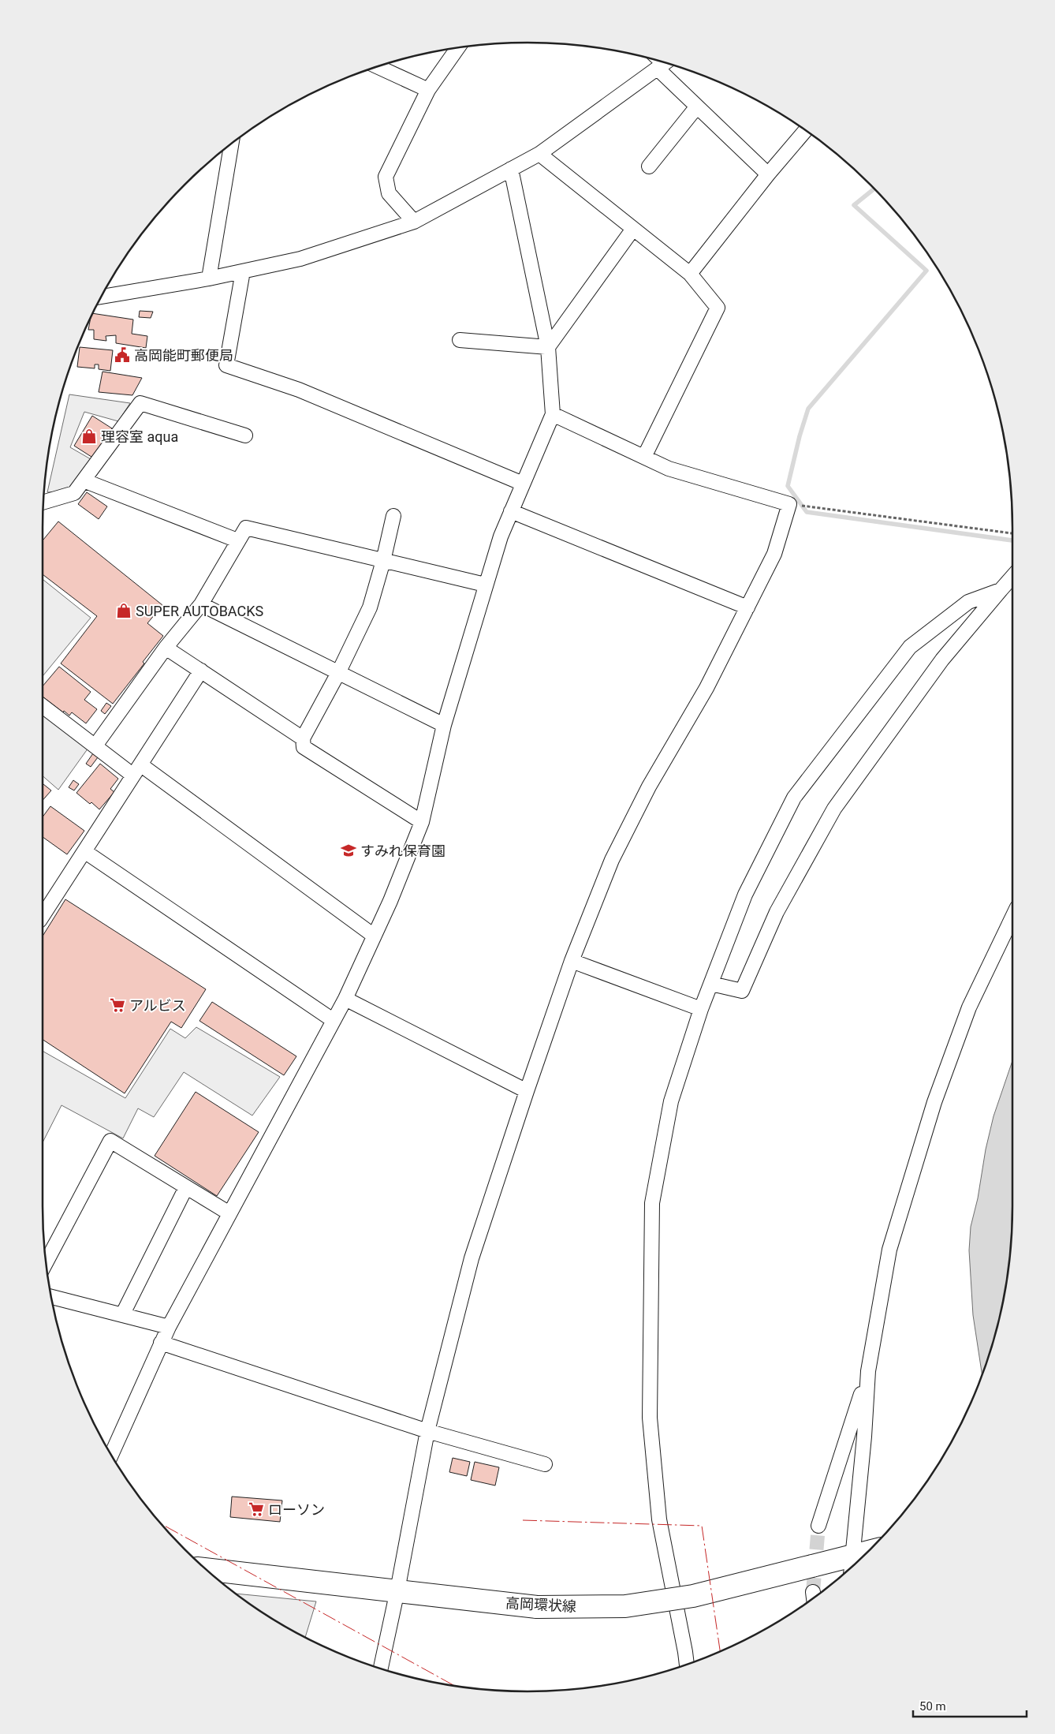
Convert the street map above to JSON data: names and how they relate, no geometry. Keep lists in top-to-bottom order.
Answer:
{
  "streets": {
    "main road": ["高岡環状線"]
  },
  "places": {
    "public building": ["高岡能町郵便局"],
    "shop": ["理容室 aqua", "SUPER AUTOBACKS"],
    "school or university": ["すみれ保育園"],
    "supermarket": ["アルビス", "ローソン"]
  },
  "scale_bar": "50 m"
}
